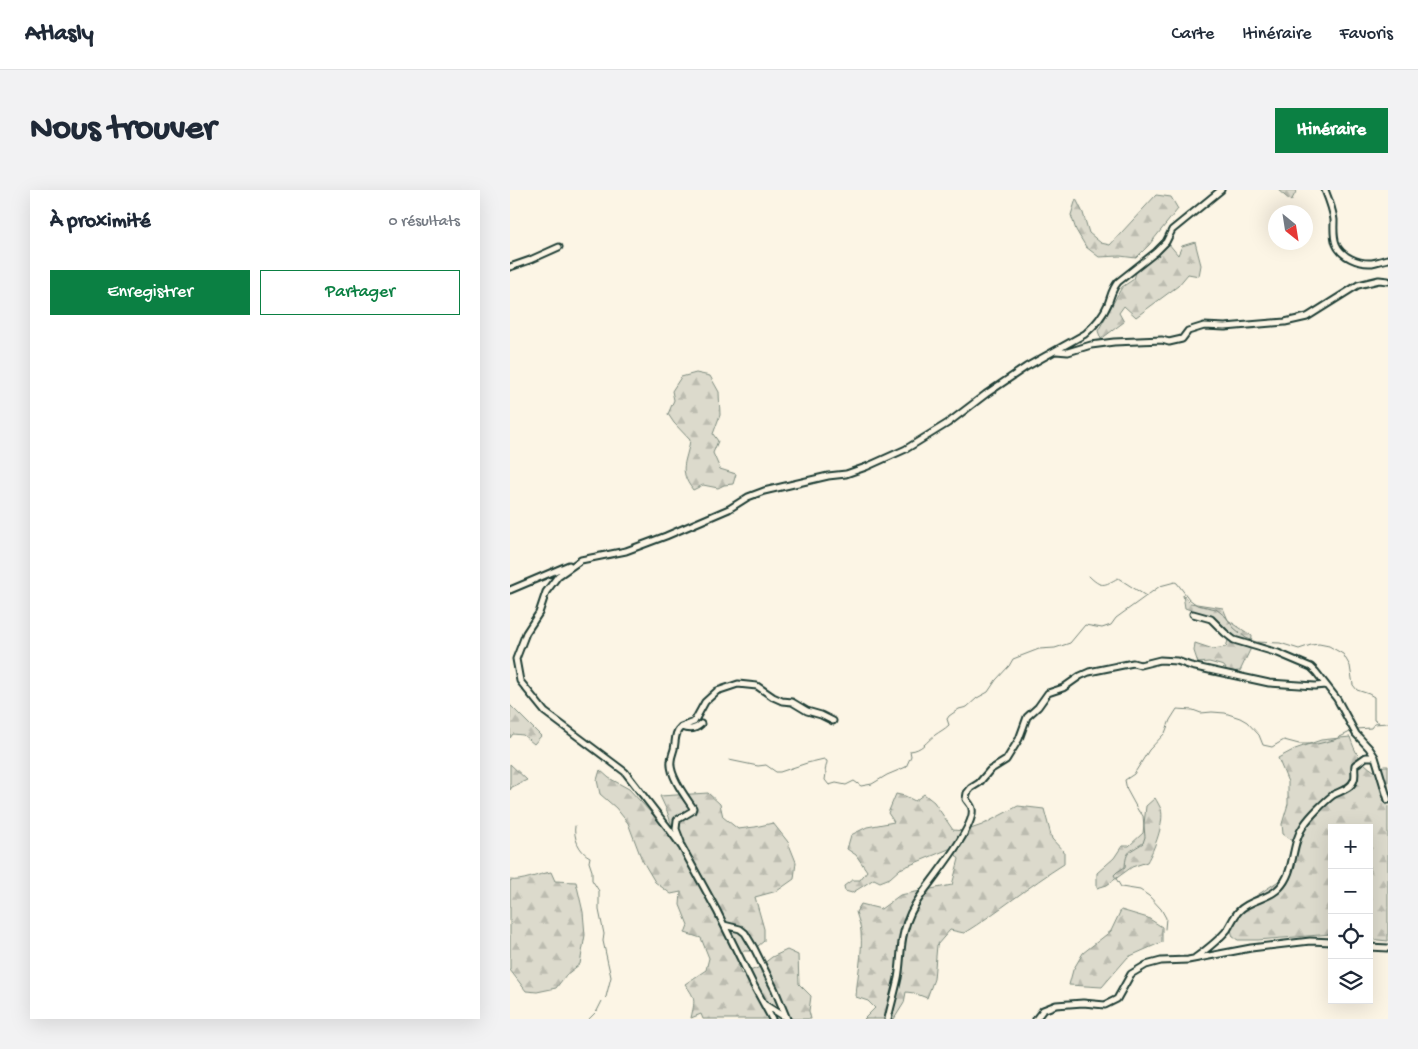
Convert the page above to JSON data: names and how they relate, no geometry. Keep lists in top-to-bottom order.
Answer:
{
  "north": "bottom right",
  "page": {
    "header": "Atlasly",
    "nav": ["Carte", "Itinéraire", "Favoris"],
    "buttons": [
      "Itinéraire",
      ["Enregistrer", "Partager"]
    ],
    "title": "Nous trouver",
    "heading": ["À proximité", "0 résultats"],
    "map_buttons": ["+", "−"]
  }
}
